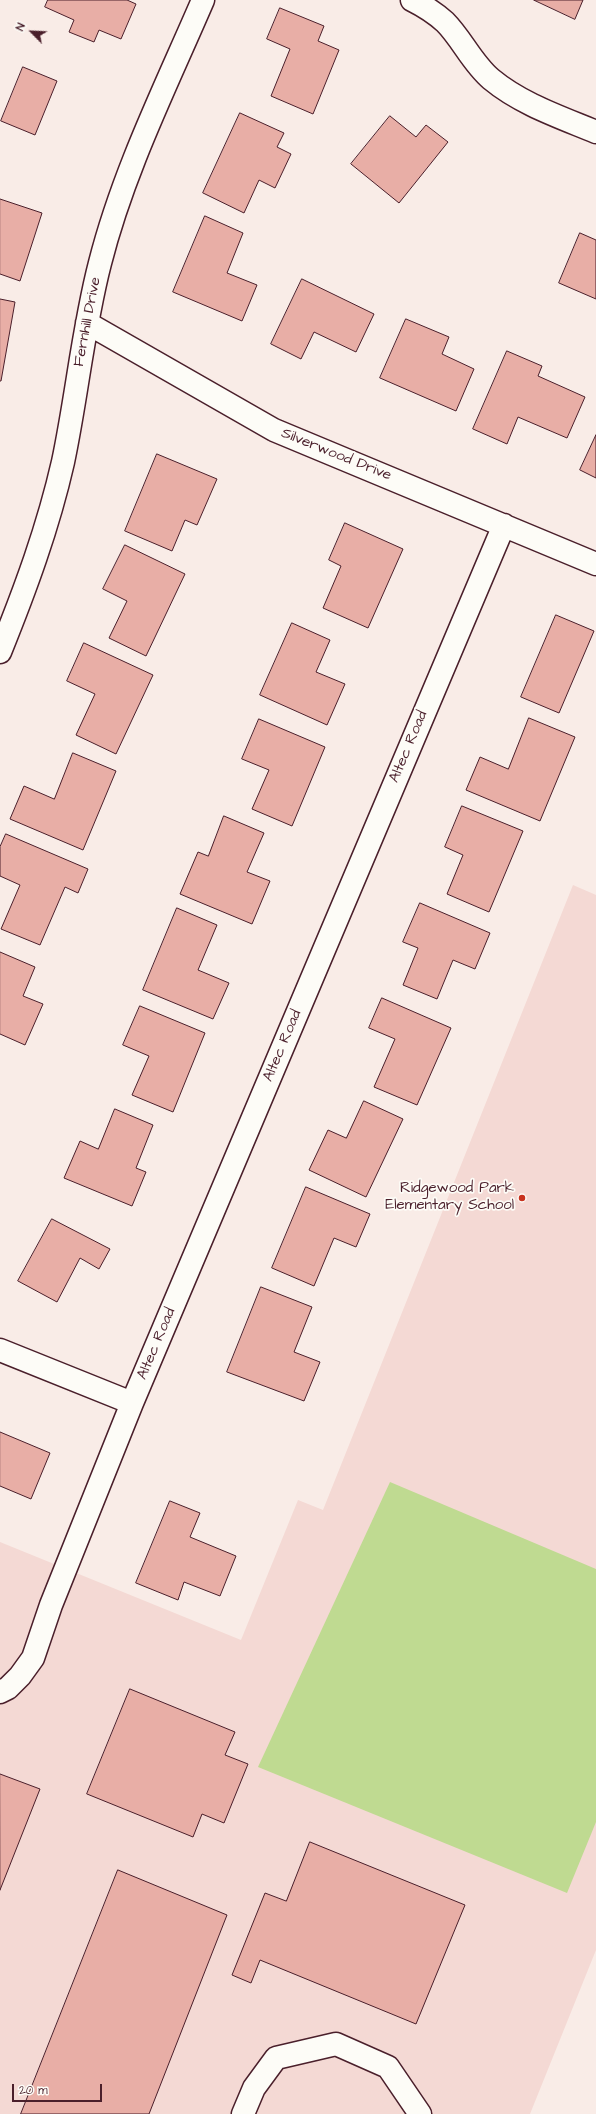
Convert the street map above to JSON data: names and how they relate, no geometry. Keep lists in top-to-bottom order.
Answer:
{
  "streets": {
    "street": ["Fernhill Drive", "Silverwood Drive", "Altec Road"]
  },
  "crossings": [
    ["Fernhill Drive", "Silverwood Drive"],
    ["Silverwood Drive", "Altec Road"]
  ],
  "places": ["Ridgewood Park Elementary School"],
  "scale_bar": "20 m",
  "north": "top left"
}
